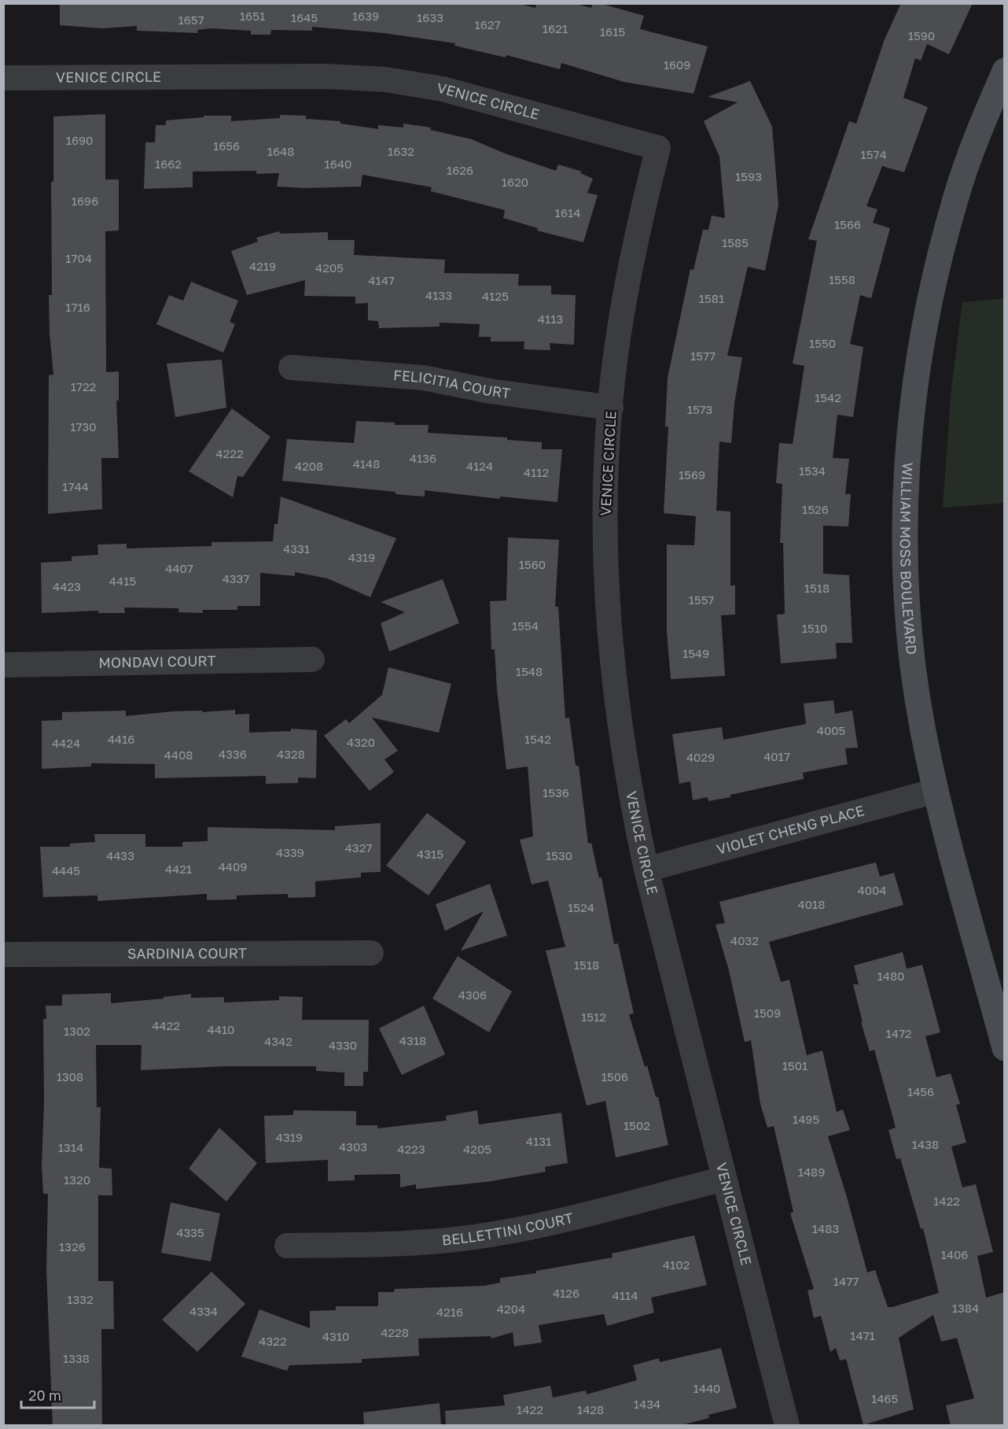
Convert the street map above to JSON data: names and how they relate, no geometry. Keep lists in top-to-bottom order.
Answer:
{
  "streets": {
    "street": [
      "VENICE CIRCLE",
      "FELICITIA COURT",
      "WILLIAM MOSS BOULEVARD",
      "MONDAVI COURT",
      "VIOLET CHENG PLACE",
      "SARDINIA COURT",
      "BELLETTINI COURT"
    ]
  },
  "crossings": [
    ["VENICE CIRCLE", "FELICITIA COURT"],
    ["VENICE CIRCLE", "VIOLET CHENG PLACE"],
    ["VENICE CIRCLE", "BELLETTINI COURT"],
    ["WILLIAM MOSS BOULEVARD", "VIOLET CHENG PLACE"]
  ],
  "house_numbers": [
    "1651",
    "1639",
    "1645",
    "1633",
    "1657",
    "1627",
    "1621",
    "1615",
    "1590",
    "1609",
    "1690",
    "1656",
    "1648",
    "1632",
    "1574",
    "1662",
    "1640",
    "1626",
    "1593",
    "1620",
    "1696",
    "1614",
    "1566",
    "1585",
    "1704",
    "4219",
    "4205",
    "1558",
    "4147",
    "4133",
    "4125",
    "1581",
    "1716",
    "4113",
    "1550",
    "1577",
    "1722",
    "1542",
    "1573",
    "1730",
    "4222",
    "4136",
    "4148",
    "4208",
    "4124",
    "1534",
    "4112",
    "1569",
    "1744",
    "1526",
    "4331",
    "4319",
    "1560",
    "4407",
    "4337",
    "4415",
    "4423",
    "1518",
    "1557",
    "1554",
    "1510",
    "1549",
    "1548",
    "4005",
    "4416",
    "1542",
    "4320",
    "4424",
    "4336",
    "4328",
    "4408",
    "4017",
    "4029",
    "1536",
    "4327",
    "4339",
    "4315",
    "4433",
    "1530",
    "4409",
    "4421",
    "4445",
    "4004",
    "4018",
    "1524",
    "4032",
    "1518",
    "1480",
    "4306",
    "1509",
    "1512",
    "4422",
    "4410",
    "1302",
    "1472",
    "4318",
    "4342",
    "4330",
    "1501",
    "1308",
    "1506",
    "1456",
    "1495",
    "1502",
    "4319",
    "4131",
    "1438",
    "4303",
    "1314",
    "4223",
    "4205",
    "1489",
    "1320",
    "1422",
    "1483",
    "4335",
    "1326",
    "1406",
    "4102",
    "1477",
    "4126",
    "4114",
    "1332",
    "1384",
    "4204",
    "4334",
    "4216",
    "4228",
    "1471",
    "4310",
    "4322",
    "1338",
    "1440",
    "1465",
    "1434",
    "1422",
    "1428"
  ],
  "scale_bar": "20 m"
}
